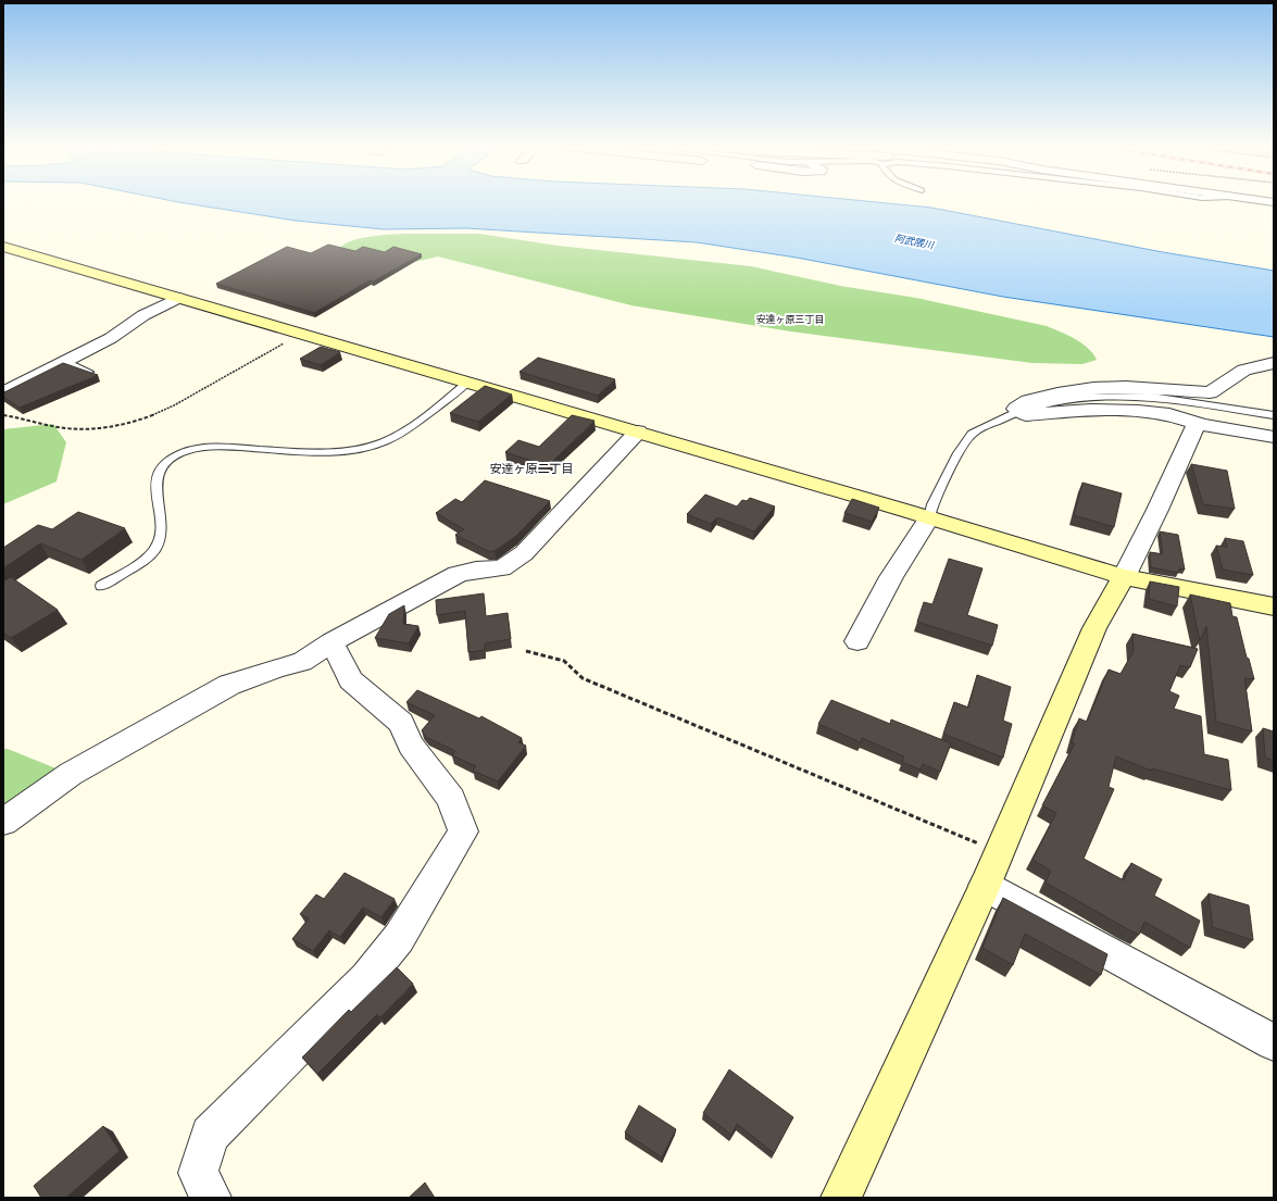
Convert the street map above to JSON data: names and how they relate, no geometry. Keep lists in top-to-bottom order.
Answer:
{
  "districts": ["安達ヶ原三丁目", "安達ヶ原二丁目"],
  "water": ["阿武隈川"]
}
